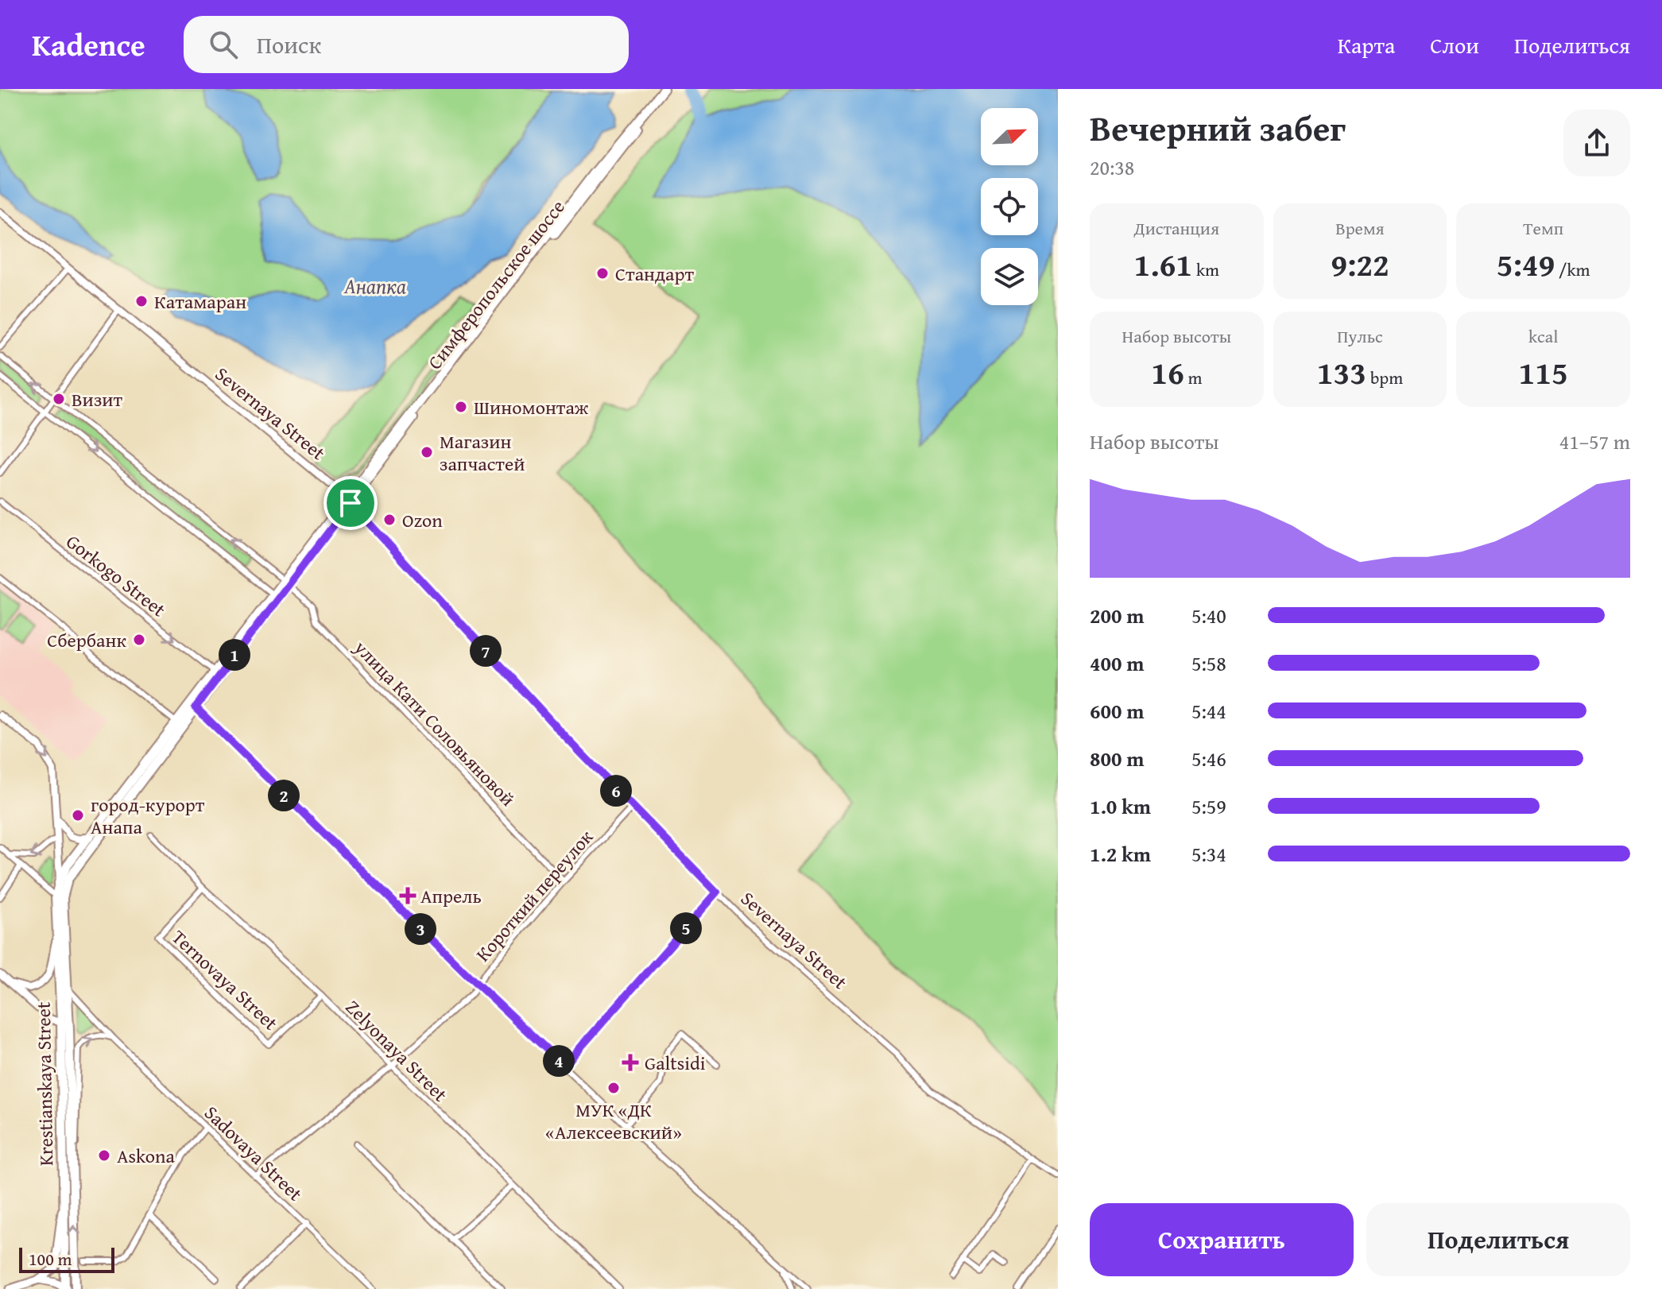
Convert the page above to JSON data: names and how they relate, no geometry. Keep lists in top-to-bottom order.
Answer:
{
  "streets": {
    "main road": ["Симферопольское шоссе", "Krestianskaya Street"],
    "street": [
      "Severnaya Street",
      "Gorkogo Street",
      "улица Кати Соловьяновой",
      "Короткий переулок",
      "Ternovaya Street",
      "Zelyonaya Street",
      "Sadovaya Street"
    ]
  },
  "crossings": [
    ["Симферопольское шоссе", "Severnaya Street"],
    ["Симферопольское шоссе", "Krestianskaya Street"],
    ["Severnaya Street", "Короткий переулок"],
    ["Severnaya Street", "Krestianskaya Street"],
    ["Gorkogo Street", "Krestianskaya Street"],
    ["улица Кати Соловьяновой", "Короткий переулок"],
    ["улица Кати Соловьяновой", "Krestianskaya Street"],
    ["Короткий переулок", "Zelyonaya Street"],
    ["Короткий переулок", "Sadovaya Street"],
    ["Ternovaya Street", "Zelyonaya Street"],
    ["Krestianskaya Street", "Sadovaya Street"]
  ],
  "one_way": ["Gorkogo Street"],
  "water": ["Анапка"],
  "places": {
    "other": [
      "Стандарт",
      "Катамаран",
      "Визит",
      "Шиномонтаж",
      "Магазин запчастей",
      "Ozon",
      "Сбербанк",
      "город-курорт Анапа",
      "МУК «ДК «Алексеевский»",
      "Askona"
    ],
    "health": ["Апрель", "Galtsidi"]
  },
  "scale_bar": "100 m",
  "north": "top right",
  "page": {
    "header": "Kadence",
    "search": "Поиск",
    "nav": ["Карта", "Слои", "Поделиться"],
    "heading": ["Вечерний забег", "20:38"],
    "stats": [
      ["Дистанция", "1.61 km"],
      ["Время", "9:22"],
      ["Темп", "5:49 /km"],
      ["Набор высоты", "16 m"],
      ["Пульс", "133 bpm"],
      ["kcal", "115"]
    ],
    "chart": ["Набор высоты", "41–57 m"],
    "list": [
      {
        "name": "200 m",
        "note": "5:40"
      },
      {
        "name": "400 m",
        "note": "5:58"
      },
      {
        "name": "600 m",
        "note": "5:44"
      },
      {
        "name": "800 m",
        "note": "5:46"
      },
      {
        "name": "1.0 km",
        "note": "5:59"
      },
      {
        "name": "1.2 km",
        "note": "5:34"
      }
    ],
    "pins": [
      "7",
      "1",
      "6",
      "2",
      "5",
      "3",
      "4"
    ],
    "buttons": ["Сохранить", "Поделиться"],
    "scale": "100 m"
  }
}
